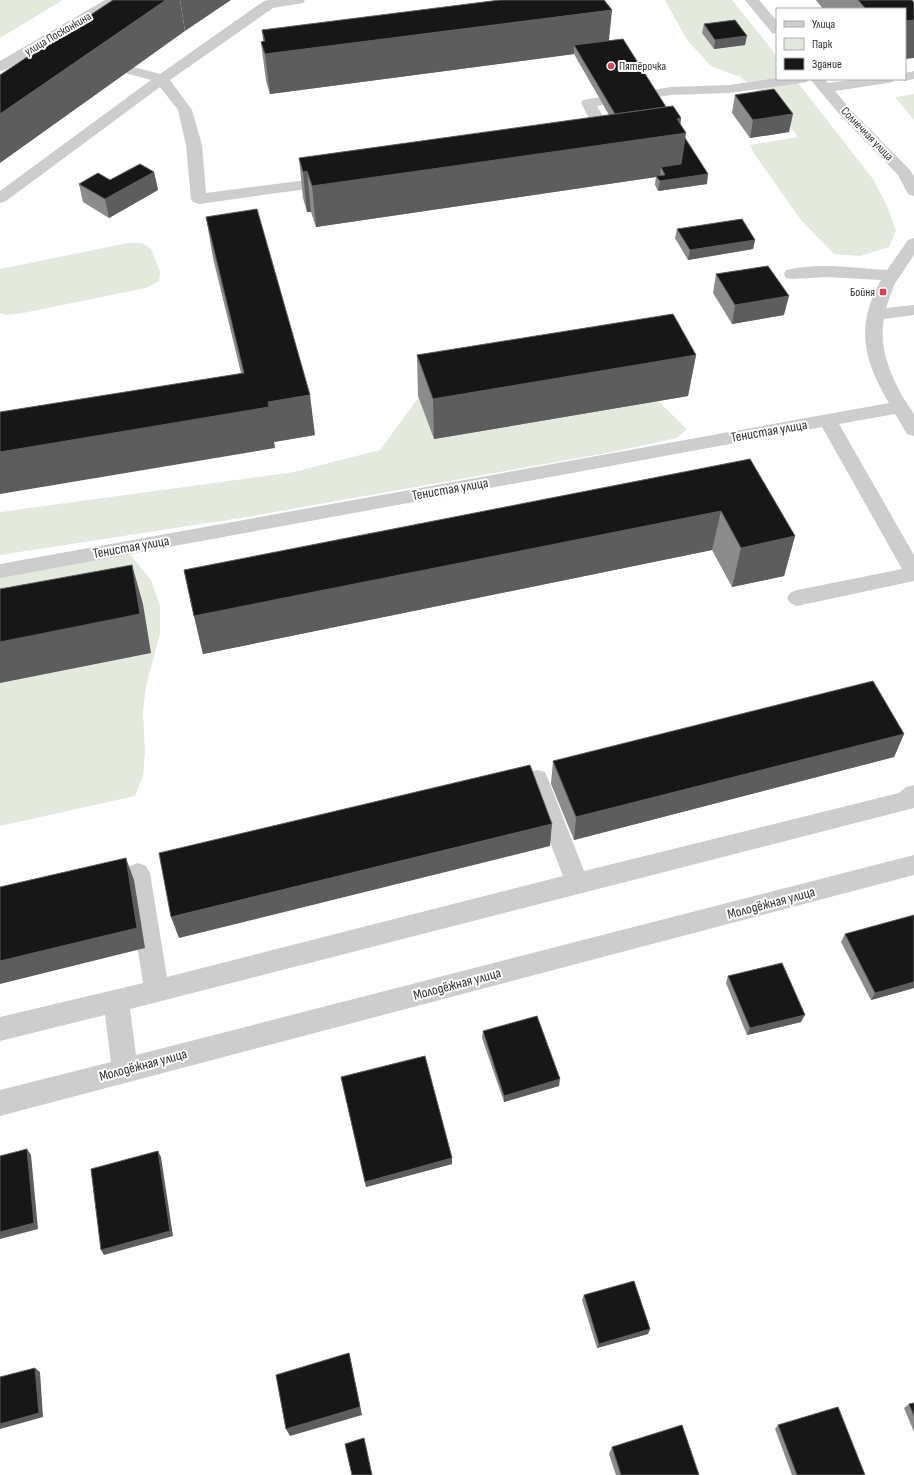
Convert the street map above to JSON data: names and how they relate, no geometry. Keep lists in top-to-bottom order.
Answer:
{
  "streets": {
    "street": [
      "улица Посконкина",
      "Солнечная улица",
      "Тенистая улица",
      "Молодёжная улица"
    ]
  },
  "places": {
    "other": ["Пятёрочка"],
    "transit": ["Бойня"]
  },
  "legend": ["Улица", "Парк", "Здание"]
}
